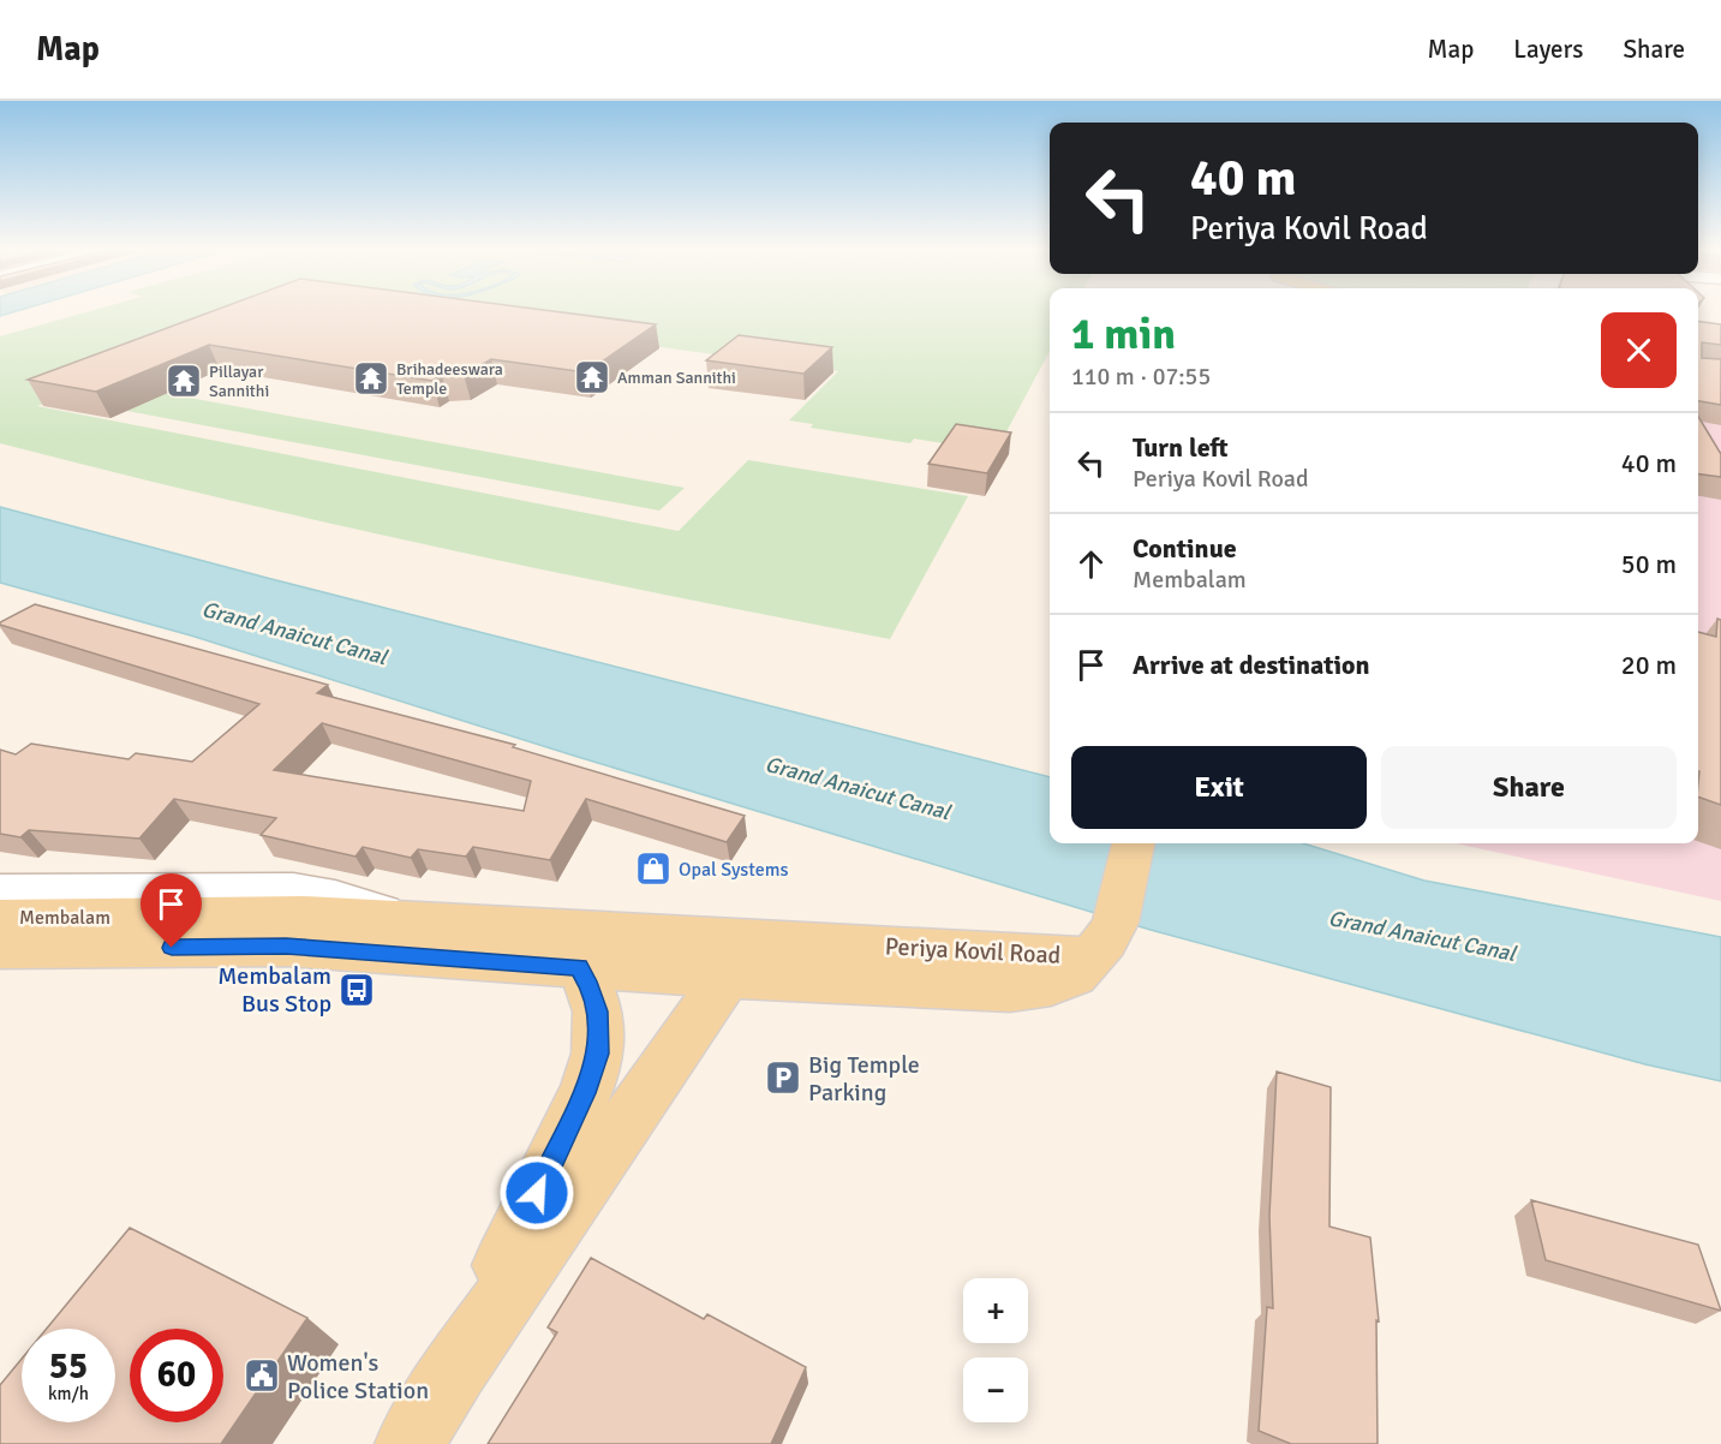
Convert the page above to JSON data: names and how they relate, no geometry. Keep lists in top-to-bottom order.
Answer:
{
  "streets": {
    "main road": ["Membalam", "Periya Kovil Road"]
  },
  "crossings": [
    ["Membalam", "Periya Kovil Road"]
  ],
  "water": ["Grand Anaicut Canal"],
  "places": {
    "temple": ["Amman Sannithi", "Brihadeeswara Temple", "Pillayar Sannithi"],
    "shop": ["Opal Systems"],
    "bus stop": ["Membalam Bus Stop"],
    "parking": ["Big Temple Parking"],
    "public building": ["Women's Police Station"]
  },
  "page": {
    "header": "Map",
    "nav": ["Map", "Layers", "Share"],
    "turn": ["40 m", "Periya Kovil Road"],
    "heading": ["1 min", "110 m · 07:55"],
    "list": [
      {
        "name": "Turn left",
        "note": "Periya Kovil Road",
        "value": "40 m"
      },
      {
        "name": "Continue",
        "note": "Membalam",
        "value": "50 m"
      },
      {
        "name": "Arrive at destination",
        "value": "20 m"
      }
    ],
    "buttons": ["Exit", "Share"],
    "map_buttons": ["+", "−"],
    "speed": "55 km/h",
    "limit": "60"
  }
}
